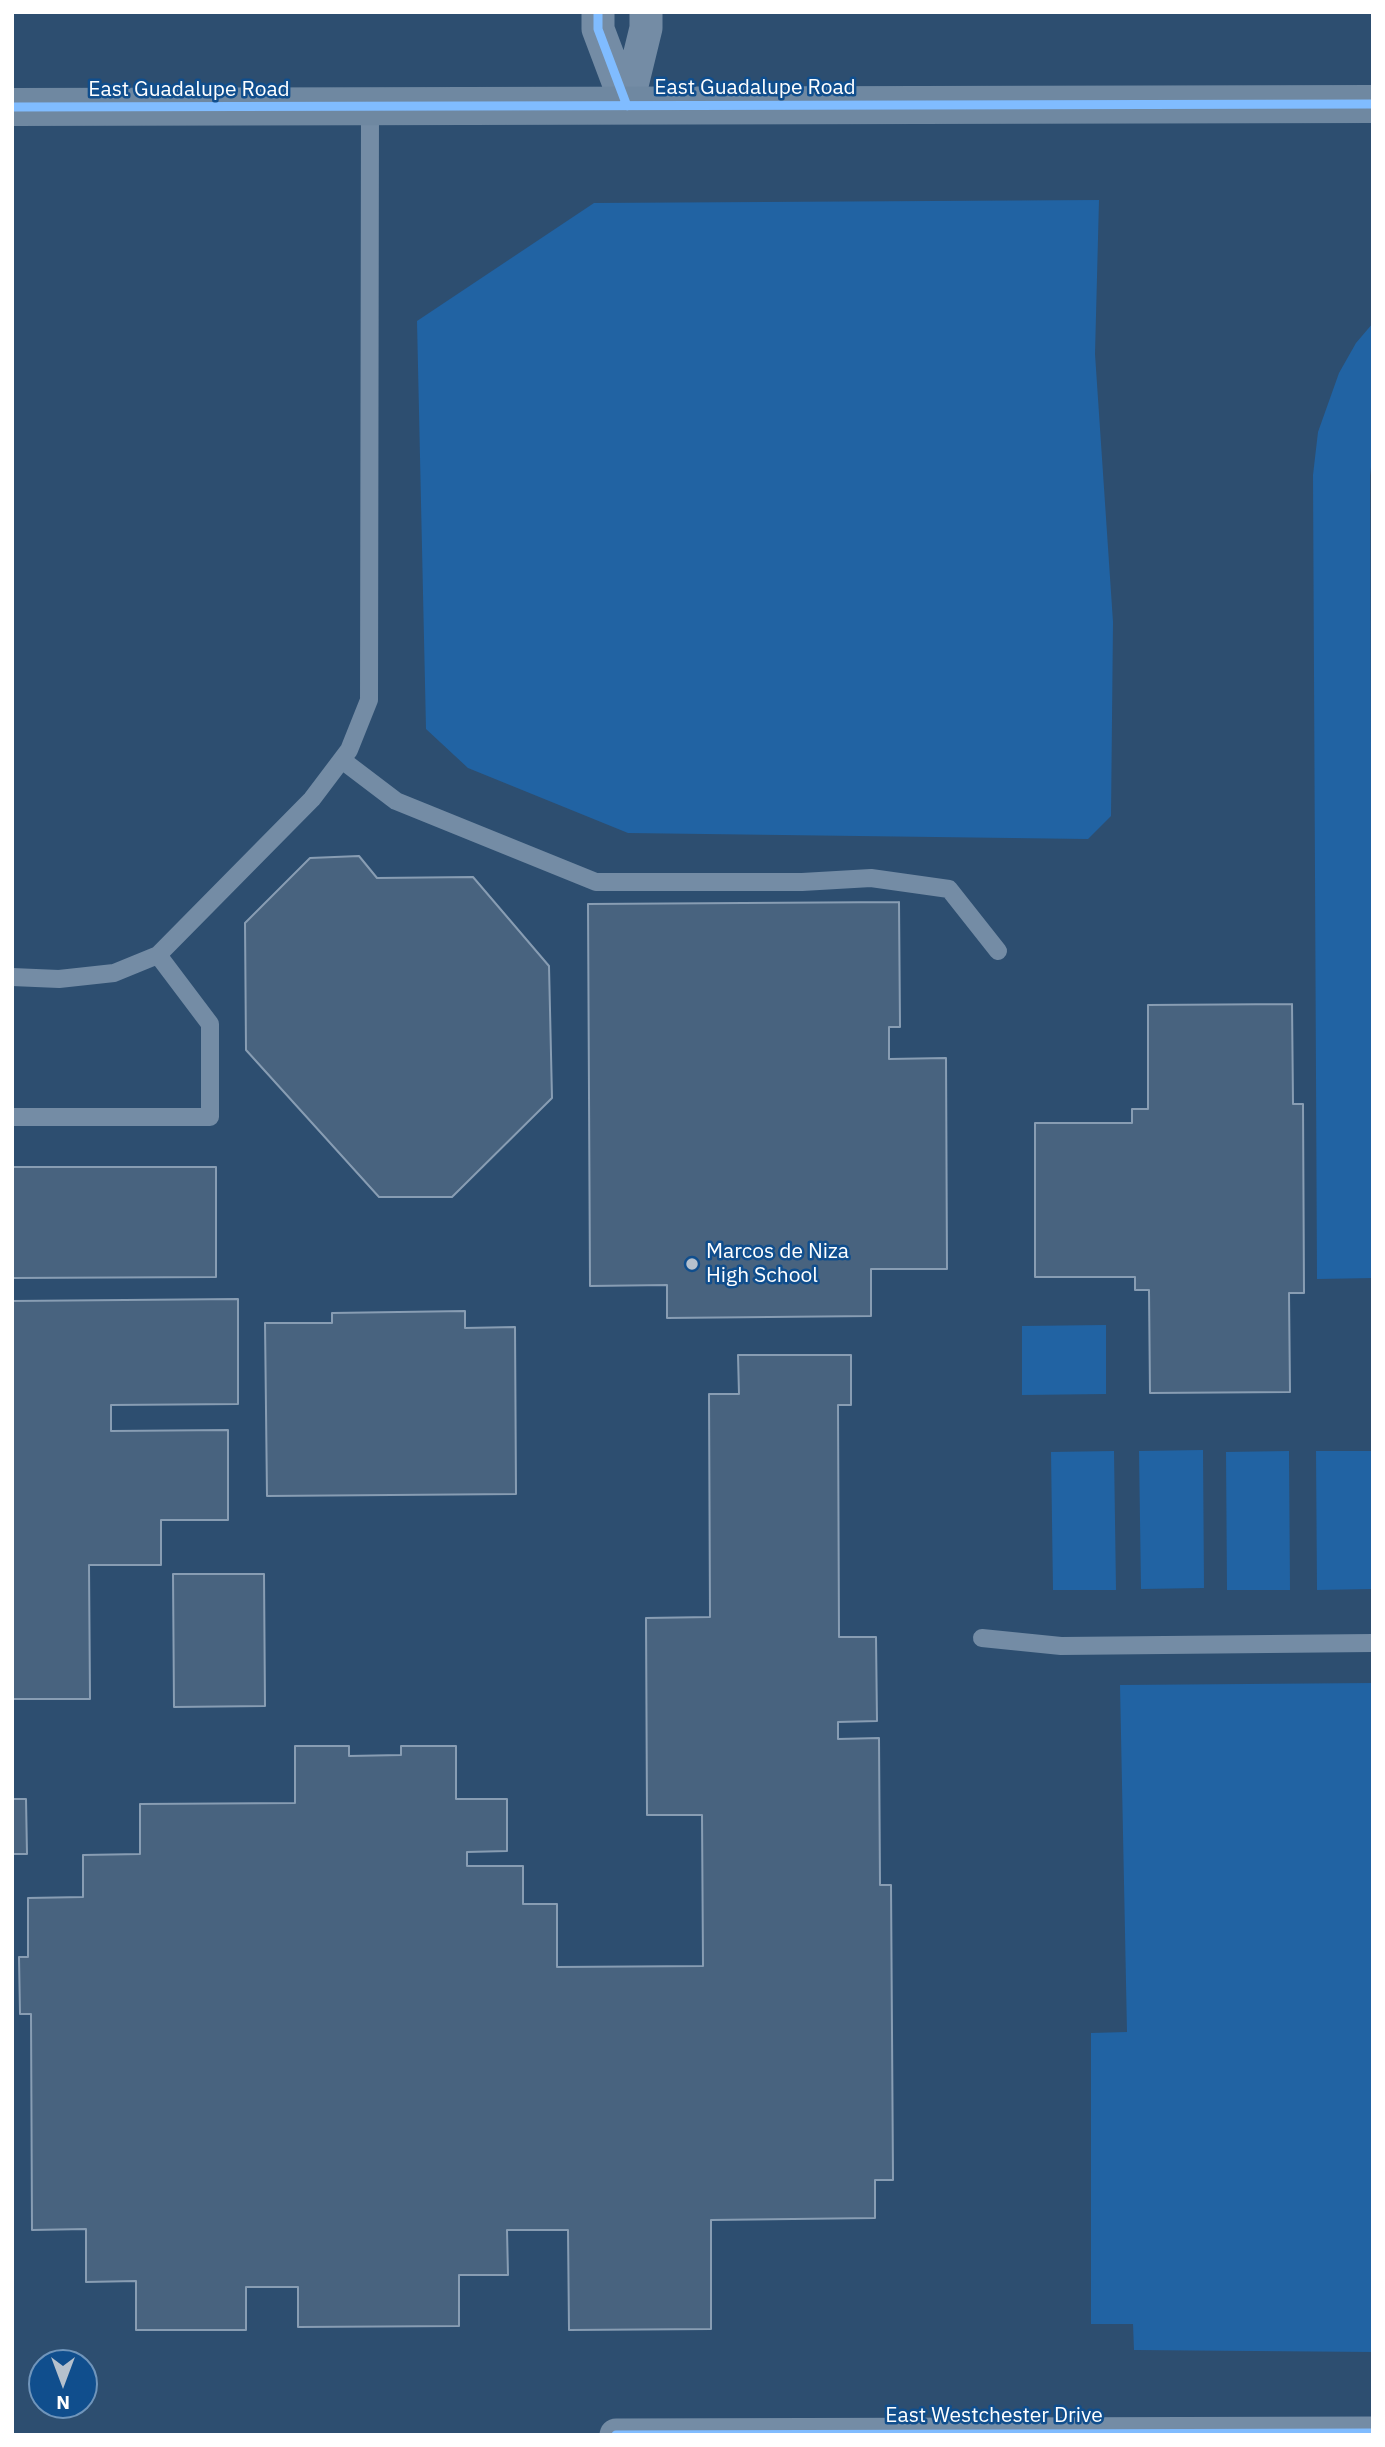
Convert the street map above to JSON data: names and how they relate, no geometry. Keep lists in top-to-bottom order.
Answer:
{
  "streets": {
    "main road": ["East Guadalupe Road"],
    "street": ["East Westchester Drive"]
  },
  "places": ["Marcos de Niza High School"],
  "north": "bottom"
}
